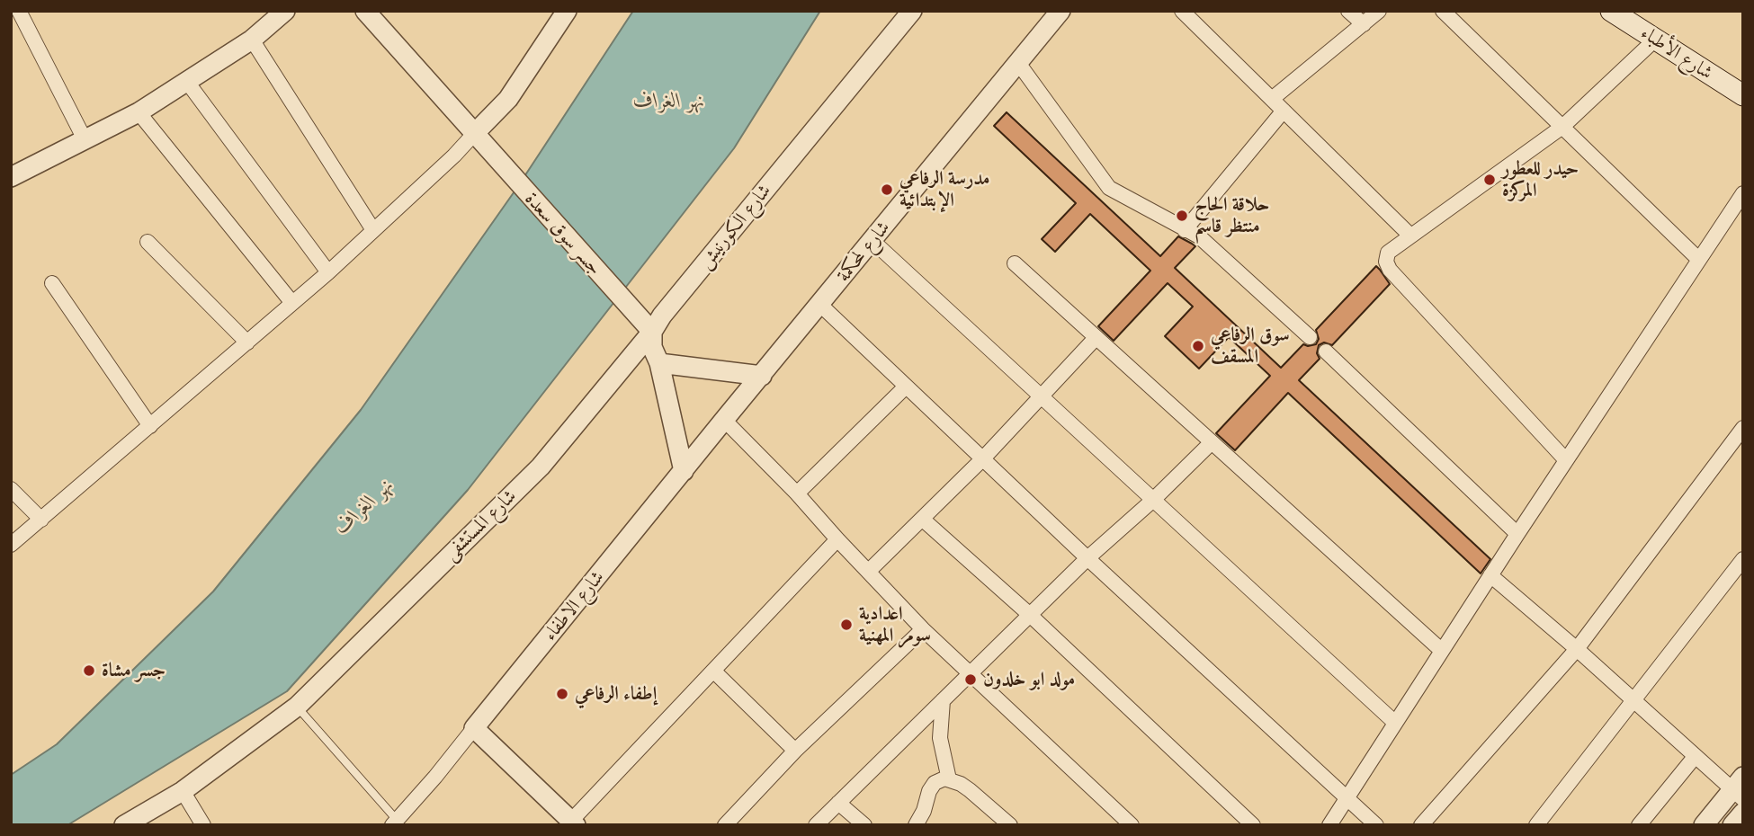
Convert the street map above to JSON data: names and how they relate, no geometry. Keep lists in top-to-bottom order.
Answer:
{
  "streets": {
    "main road": ["شارع الأطباء"],
    "street": [
      "شارع الكورنيش",
      "جسر سوق سعدة",
      "شارع لمحكمة",
      "شارع المستشفى",
      "شارع الاطفاء"
    ]
  },
  "crossings": [
    ["شارع الكورنيش", "جسر سوق سعدة"],
    ["شارع الكورنيش", "شارع المستشفى"],
    ["جسر سوق سعدة", "شارع المستشفى"],
    ["شارع لمحكمة", "شارع الاطفاء"]
  ],
  "water": ["نهر الغراف"],
  "places": [
    "حيدر للعطور المركزة",
    "مدرسة الرفاعي الإبتدائية",
    "حلاقة الحاج منتظر قاسم",
    "سوق الرفاعي المسقف",
    "اعدادية سومر المهنية",
    "جسر مشاة",
    "مولد ابو خلدون",
    "إطفاء الرفاعي"
  ]
}
